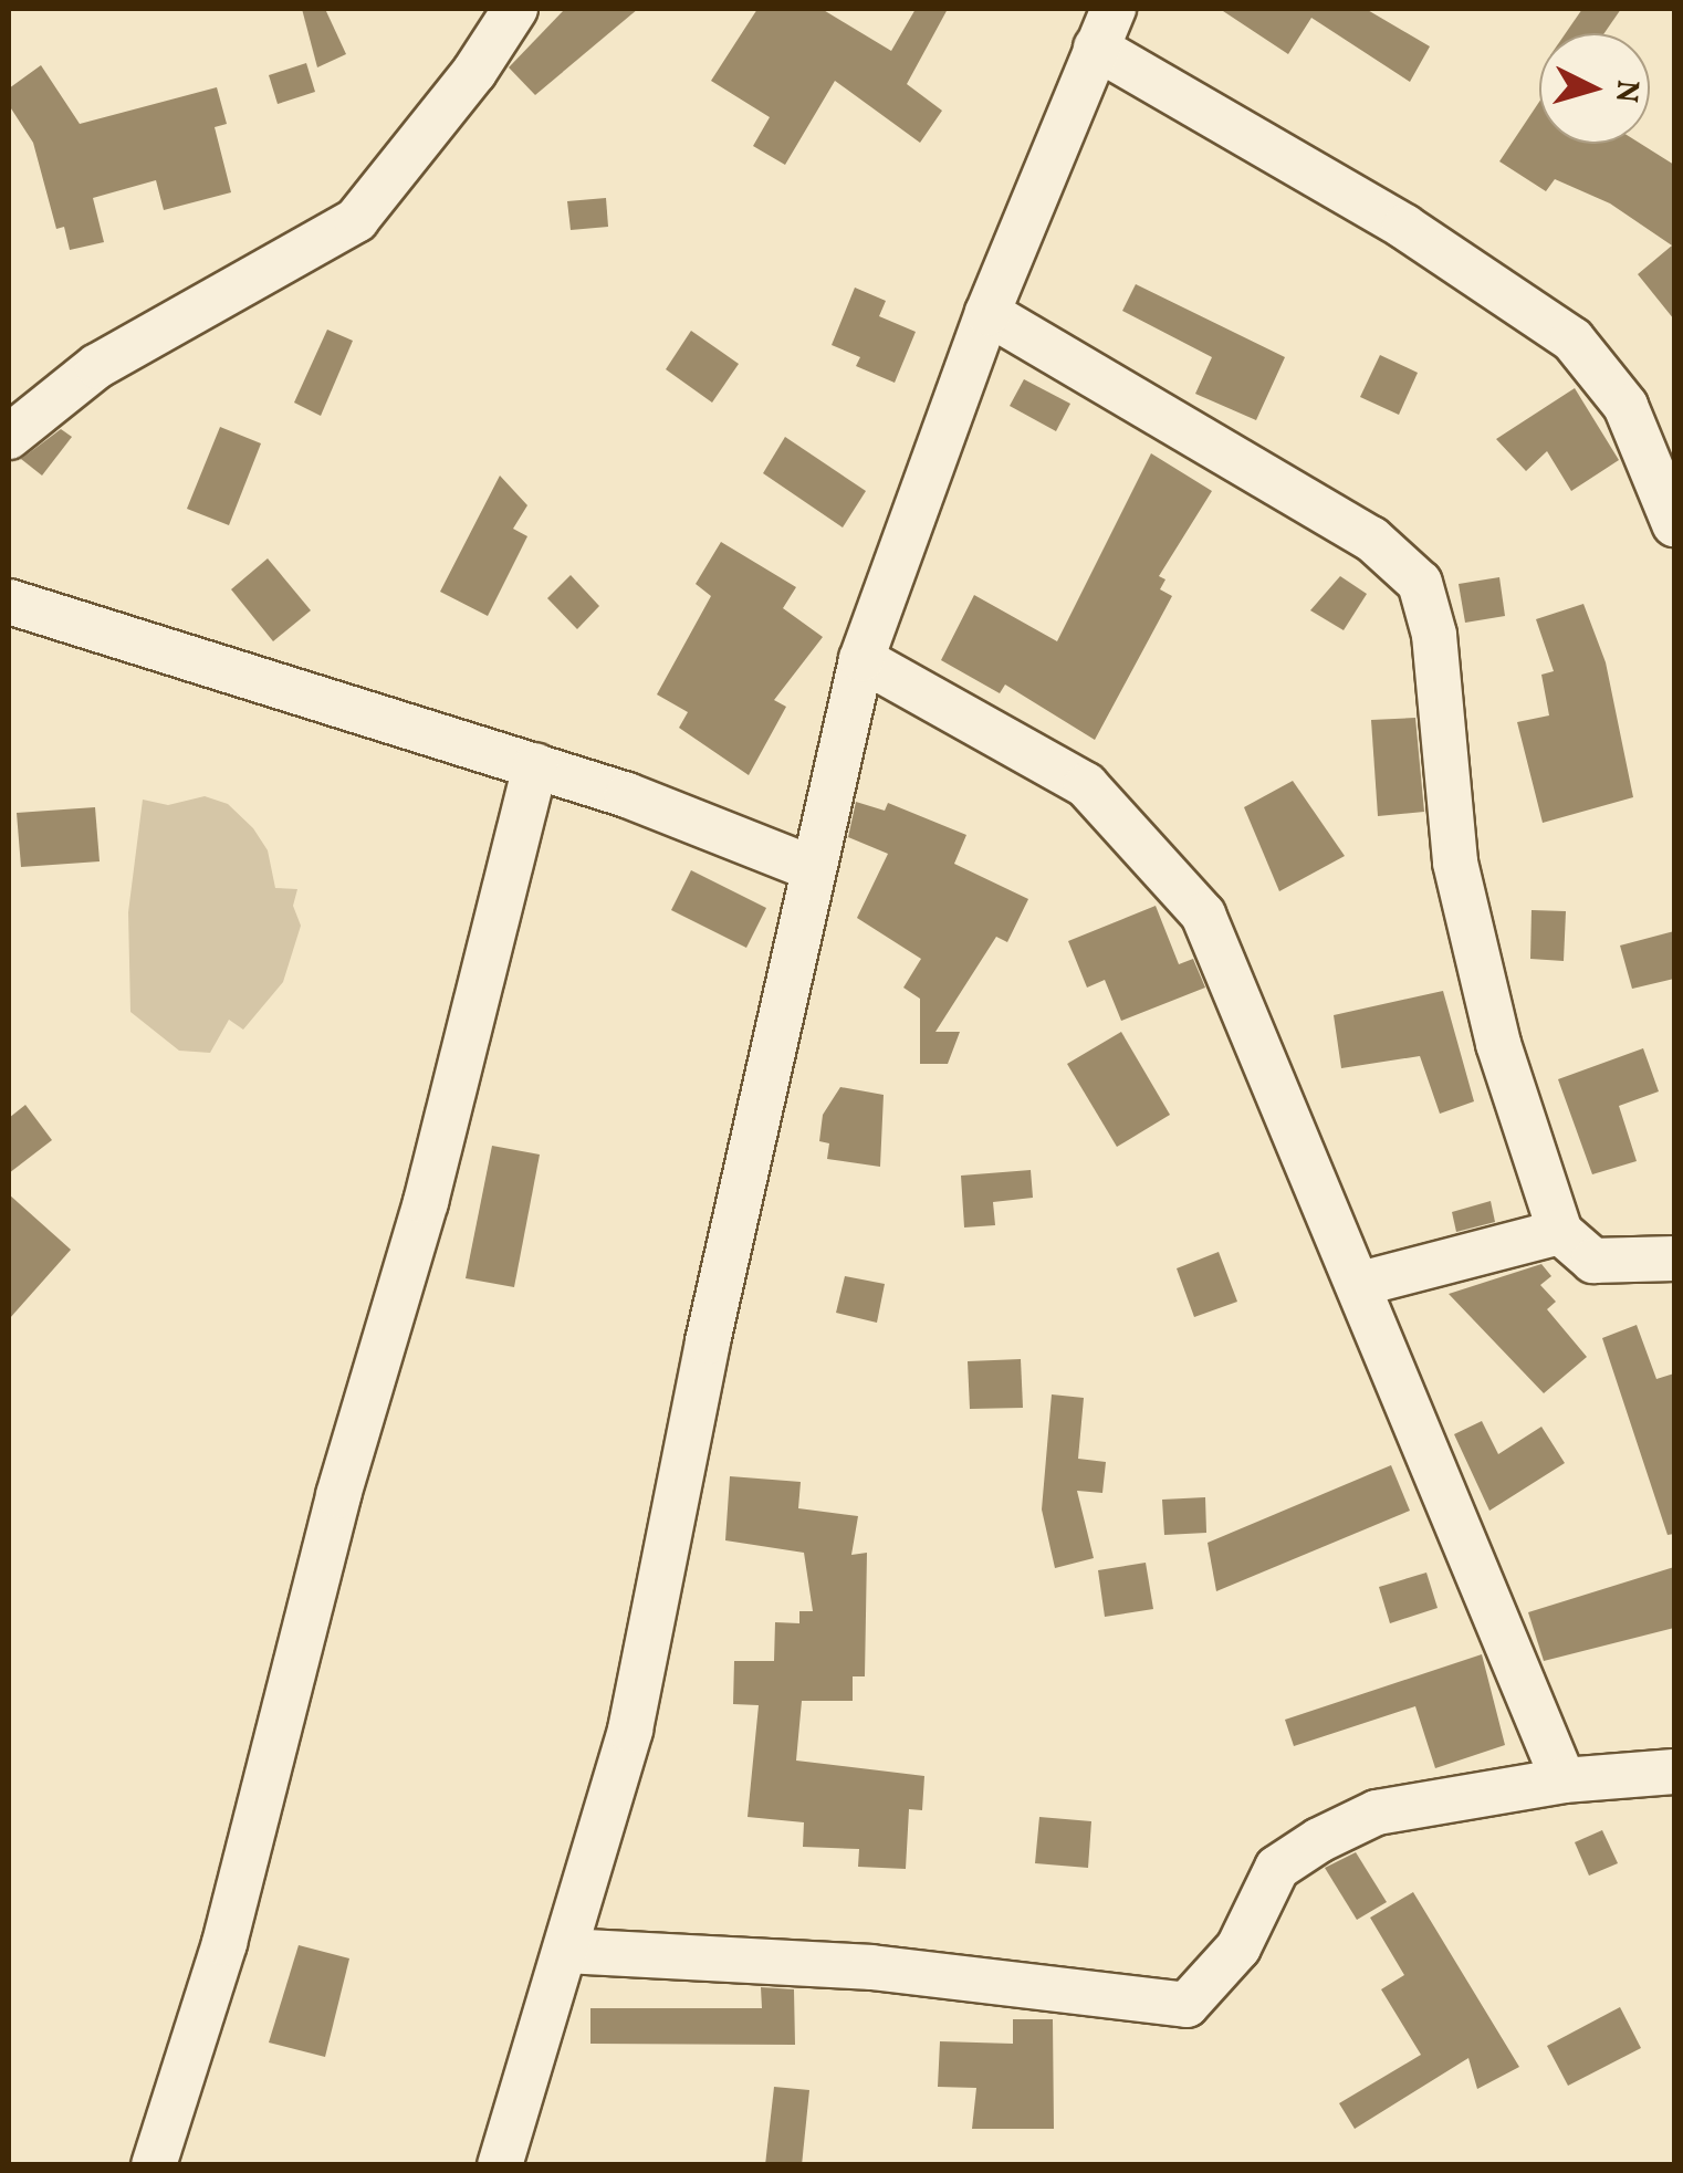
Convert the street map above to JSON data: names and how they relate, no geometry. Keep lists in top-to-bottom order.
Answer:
{
  "north": "right"
}
